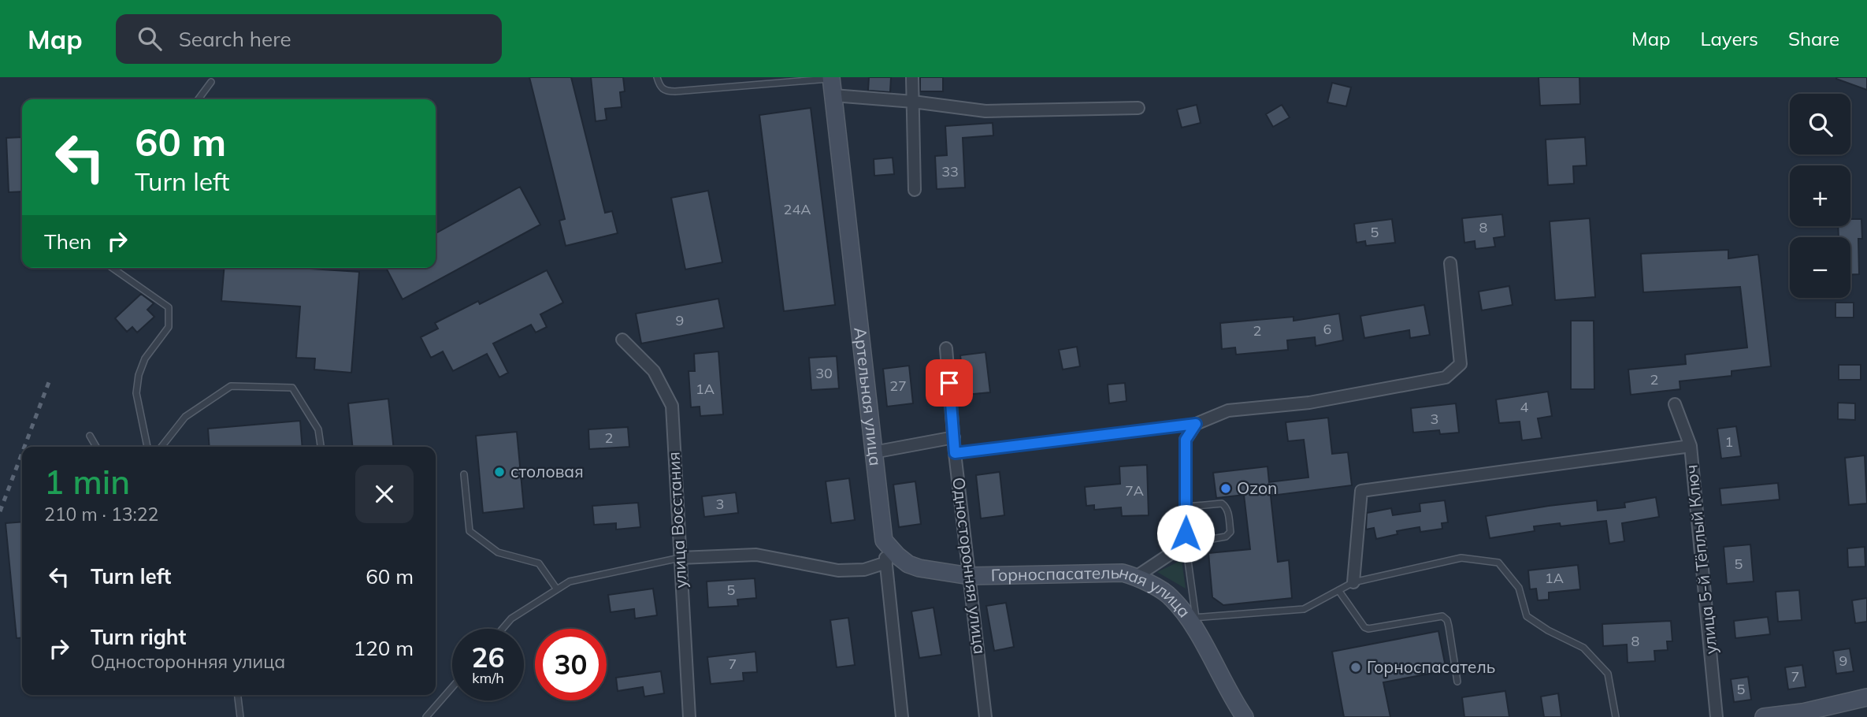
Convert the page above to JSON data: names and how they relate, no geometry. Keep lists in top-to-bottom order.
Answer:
{
  "streets": {
    "main road": ["Артельная улица", "Горноспасательная улица"],
    "street": ["улица Восстания", "улица 5-й Тёплый Ключ", "Односторонняя улица"]
  },
  "crossings": [
    ["Артельная улица", "Горноспасательная улица"],
    ["Односторонняя улица", "Горноспасательная улица"]
  ],
  "places": ["столовая", "Ozon", "Горноспасатель"],
  "house_numbers": [
    "33",
    "24А",
    "8",
    "5",
    "9",
    "6",
    "2",
    "30",
    "2",
    "27",
    "1А",
    "4",
    "3",
    "2",
    "1",
    "7А",
    "3",
    "5",
    "1А",
    "5",
    "8",
    "9",
    "7",
    "7",
    "5"
  ],
  "page": {
    "header": "Map",
    "search": "Search here",
    "nav": ["Map", "Layers", "Share"],
    "map_buttons": ["+", "−"],
    "turn": ["60 m", "Turn left"],
    "then": "Then",
    "heading": ["1 min", "210 m · 13:22"],
    "list": [
      {
        "name": "Turn left",
        "value": "60 m"
      },
      {
        "name": "Turn right",
        "note": "Односторонняя улица",
        "value": "120 m"
      }
    ],
    "speed": "26 km/h",
    "limit": "30"
  }
}
